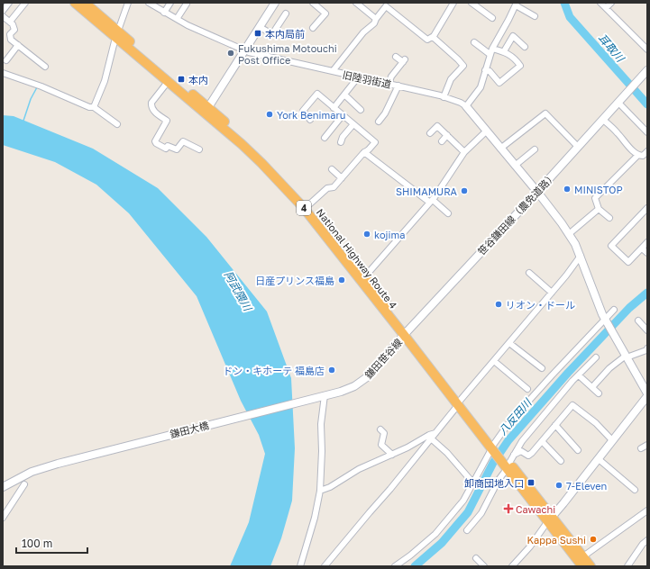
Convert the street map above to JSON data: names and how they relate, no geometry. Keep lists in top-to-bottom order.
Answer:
{
  "streets": {
    "highway": ["4", "National Highway Route 4"],
    "street": [
      "旧陸羽街道",
      "笹谷鎌田線（農免道路）",
      "鎌田笹谷線",
      "鎌田大橋"
    ]
  },
  "crossings": [
    ["笹谷鎌田線（農免道路）", "National Highway Route 4"],
    ["笹谷鎌田線（農免道路）", "鎌田笹谷線"],
    ["National Highway Route 4", "鎌田笹谷線"],
    ["鎌田笹谷線", "鎌田大橋"]
  ],
  "water": ["耳取川", "阿武隈川", "八反田川"],
  "places": {
    "transit": ["本内局前", "本内", "卸商団地入口"],
    "other": [
      "Fukushima Motouchi Post Office",
      "York Benimaru",
      "MINISTOP",
      "SHIMAMURA",
      "kojima",
      "日産プリンス福島",
      "リオン・ドール",
      "ドン・キホーテ 福島店",
      "7-Eleven",
      "Kappa Sushi"
    ],
    "health": ["Cawachi"]
  },
  "scale_bar": "100 m"
}
